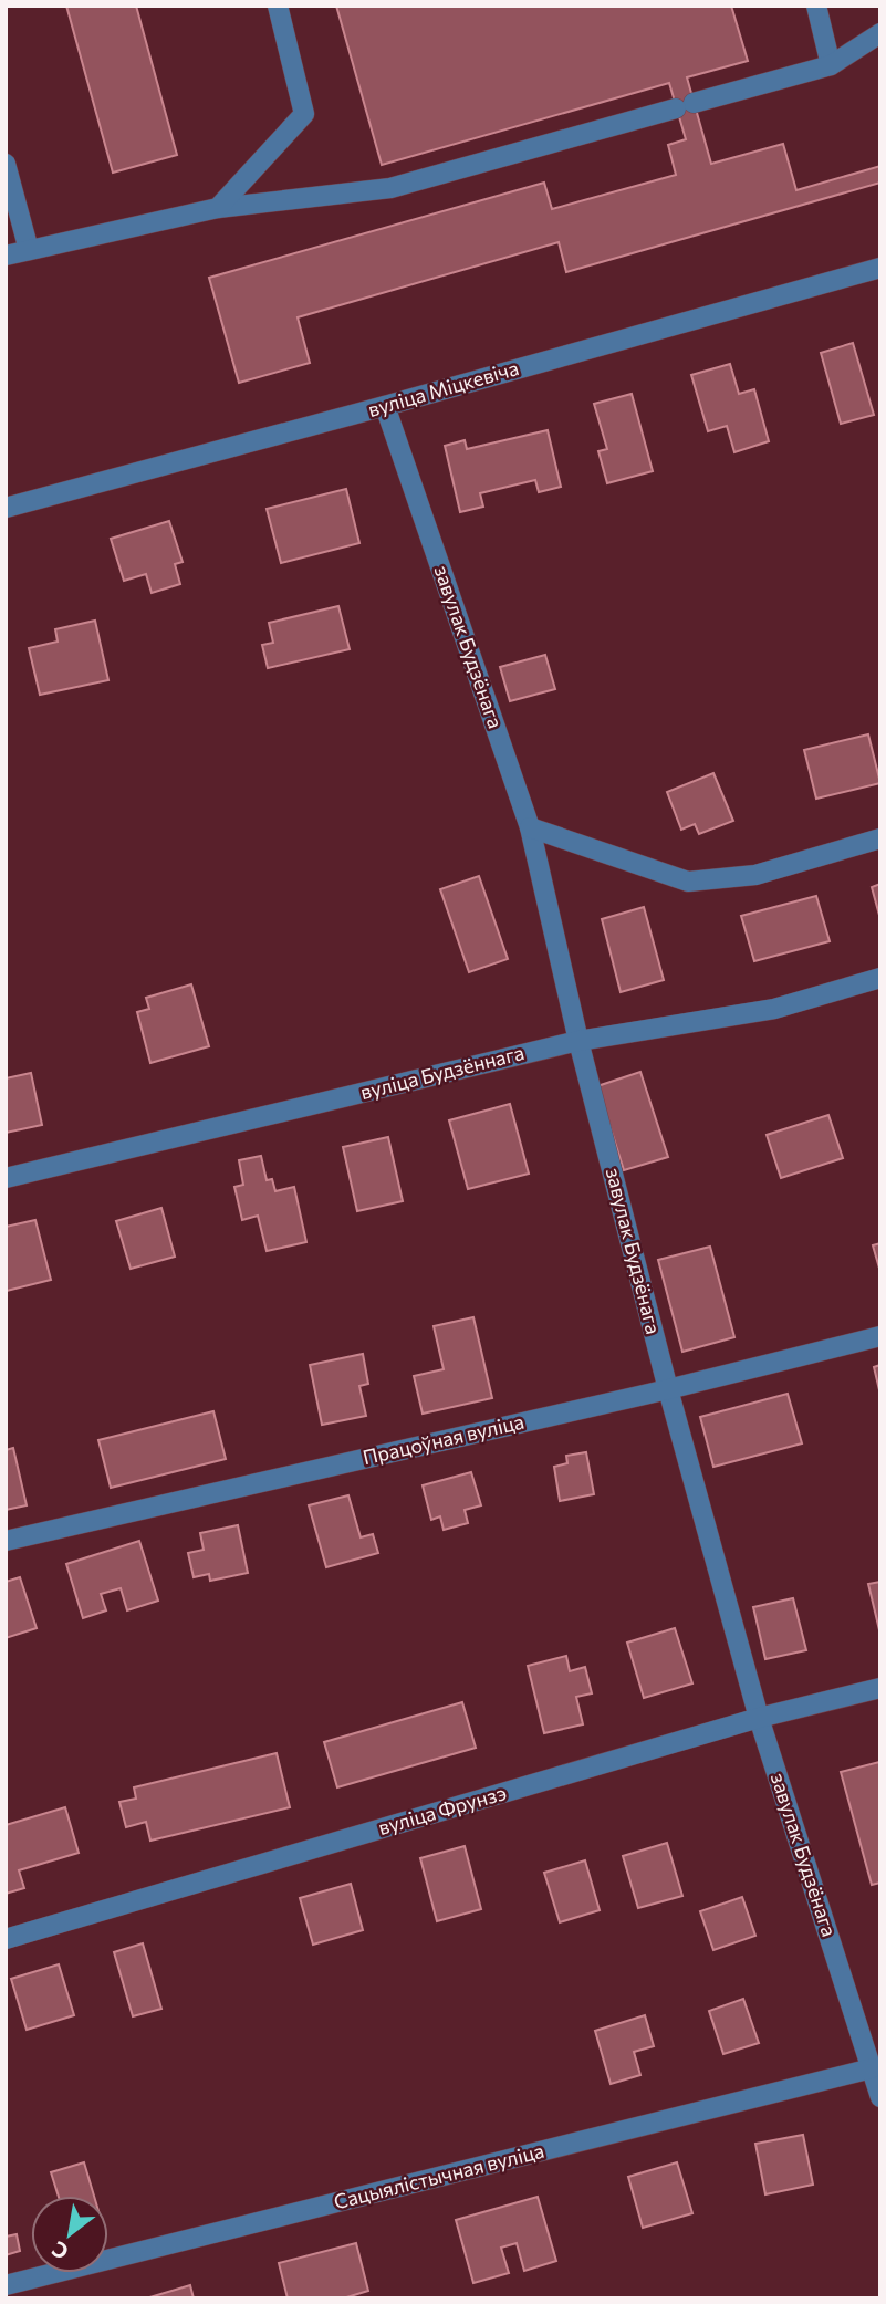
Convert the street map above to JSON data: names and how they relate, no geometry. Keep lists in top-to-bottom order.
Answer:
{
  "streets": {
    "street": [
      "вуліца Міцкевіча",
      "завулак Будзёнага",
      "вуліца Будзённага",
      "Працоўная вуліца",
      "вуліца Фрунзэ",
      "Сацыялістычная вуліца"
    ]
  },
  "crossings": [
    ["вуліца Міцкевіча", "завулак Будзёнага"],
    ["завулак Будзёнага", "вуліца Будзённага"],
    ["завулак Будзёнага", "Працоўная вуліца"],
    ["завулак Будзёнага", "вуліца Фрунзэ"],
    ["завулак Будзёнага", "Сацыялістычная вуліца"]
  ],
  "north": "bottom left"
}
